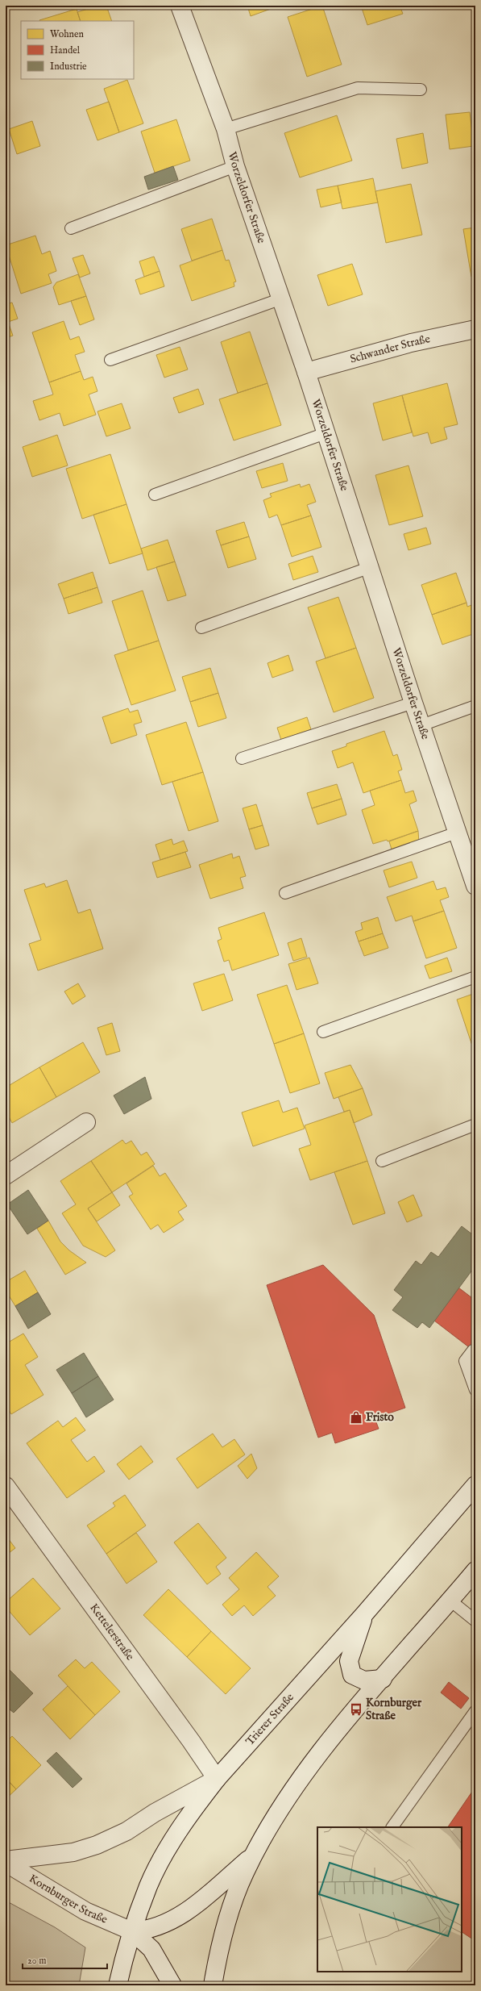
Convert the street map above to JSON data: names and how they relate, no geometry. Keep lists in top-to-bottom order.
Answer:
{
  "streets": {
    "street": [
      "Worzeldorfer Straße",
      "Schwander Straße",
      "Kettelerstraße",
      "Trierer Straße",
      "Kornburger Straße"
    ]
  },
  "crossings": [
    ["Worzeldorfer Straße", "Schwander Straße"],
    ["Kettelerstraße", "Trierer Straße"],
    ["Kettelerstraße", "Kornburger Straße"],
    ["Trierer Straße", "Kornburger Straße"]
  ],
  "places": {
    "shop": ["Fristo"],
    "bus stop": ["Kornburger Straße"]
  },
  "legend": ["Wohnen", "Handel", "Industrie"],
  "scale_bar": "20 m"
}
